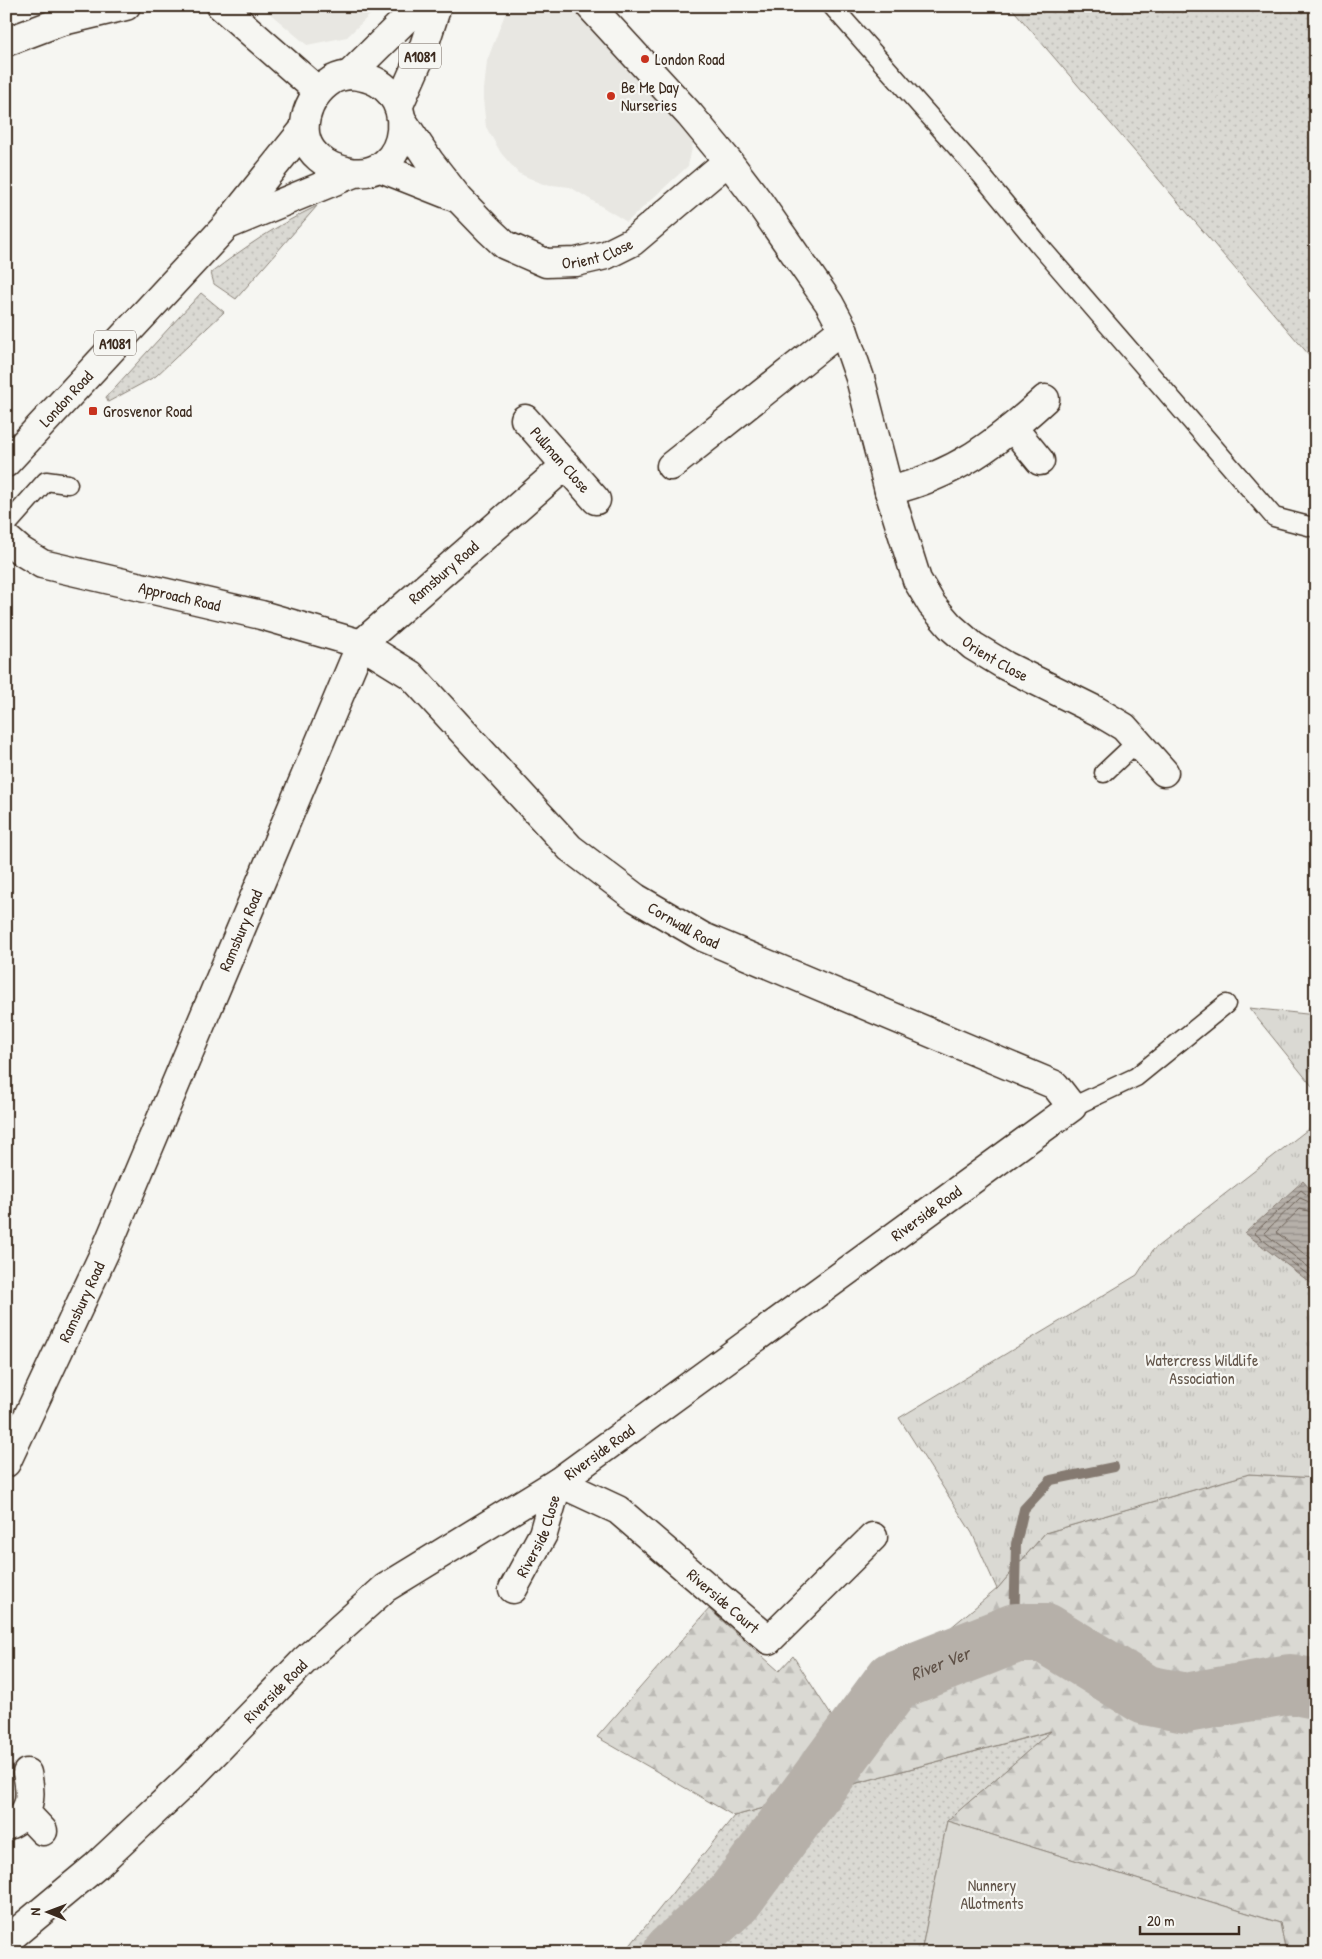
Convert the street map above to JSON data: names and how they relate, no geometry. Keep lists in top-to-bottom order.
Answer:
{
  "streets": {
    "street": [
      "A1081",
      "Orient Close",
      "London Road",
      "Pullman Close",
      "Ramsbury Road",
      "Approach Road",
      "Cornwall Road",
      "Riverside Road",
      "Riverside Close",
      "Riverside Court"
    ]
  },
  "crossings": [
    ["A1081", "Orient Close"],
    ["A1081", "London Road"],
    ["Orient Close", "London Road"],
    ["Pullman Close", "Ramsbury Road"],
    ["Ramsbury Road", "Approach Road"],
    ["Ramsbury Road", "Cornwall Road"],
    ["Approach Road", "Cornwall Road"],
    ["Cornwall Road", "Riverside Road"],
    ["Riverside Road", "Riverside Close"],
    ["Riverside Road", "Riverside Court"],
    ["Riverside Close", "Riverside Court"]
  ],
  "water": ["River Ver"],
  "parks": ["Watercress Wildlife Association", "Nunnery Allotments"],
  "places": {
    "other": ["London Road", "Be Me Day Nurseries"],
    "transit": ["Grosvenor Road"]
  },
  "scale_bar": "20 m",
  "north": "left"
}
